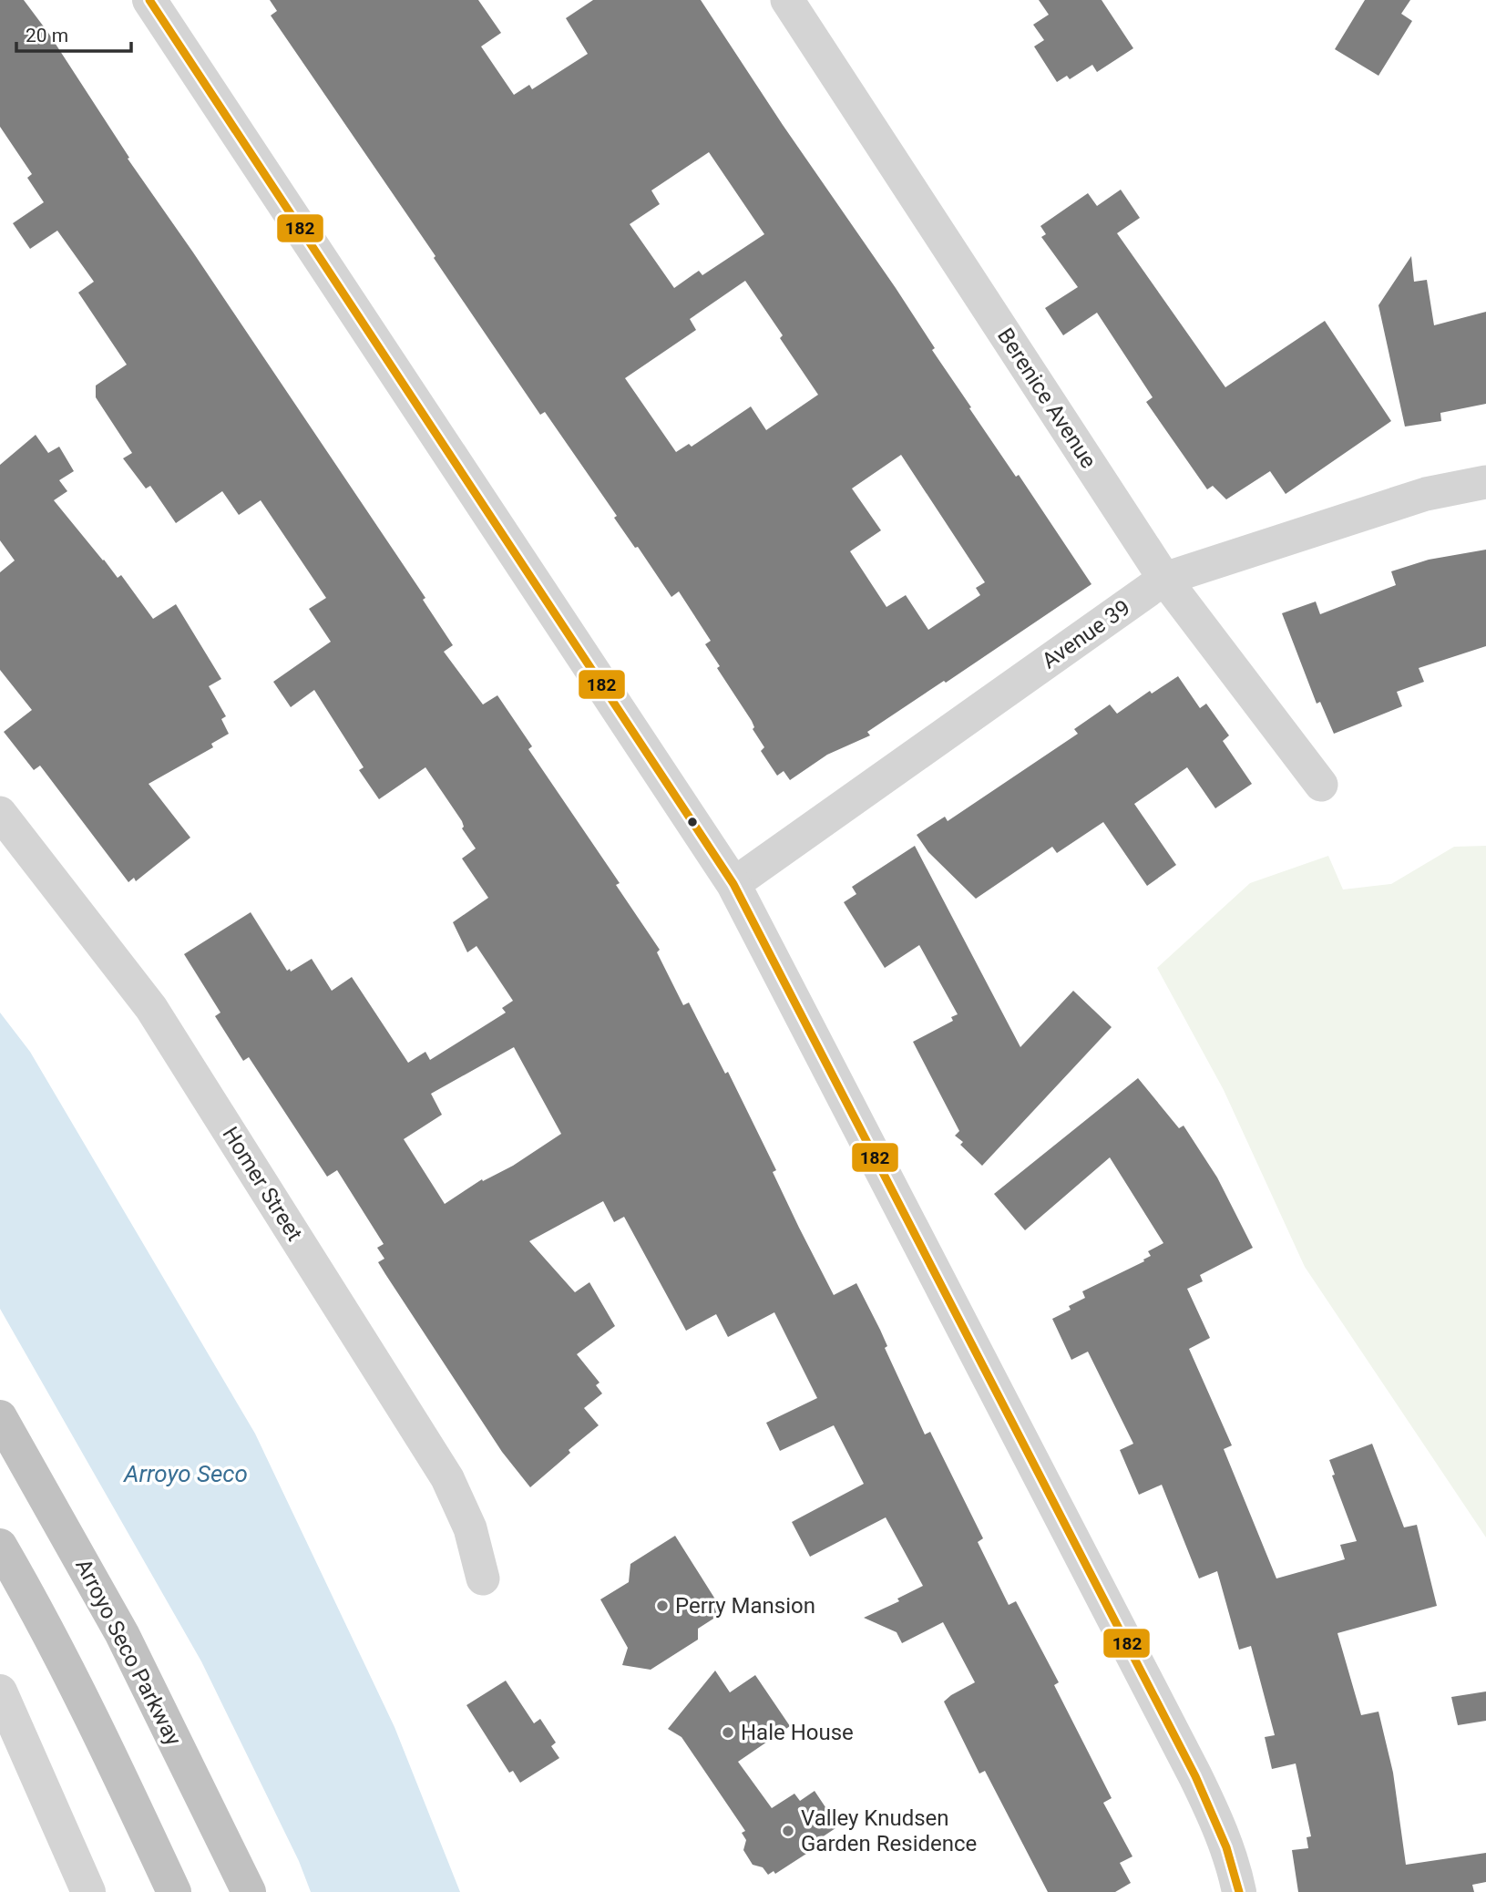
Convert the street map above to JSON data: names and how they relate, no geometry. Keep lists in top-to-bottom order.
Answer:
{
  "streets": {
    "highway": ["Arroyo Seco Parkway"],
    "street": ["Berenice Avenue", "Avenue 39", "Homer Street"]
  },
  "crossings": [
    ["Berenice Avenue", "Avenue 39"]
  ],
  "water": ["Arroyo Seco"],
  "places": ["Perry Mansion", "Hale House", "Valley Knudsen Garden Residence"],
  "lines": ["transit line 182"],
  "scale_bar": "20 m"
}
